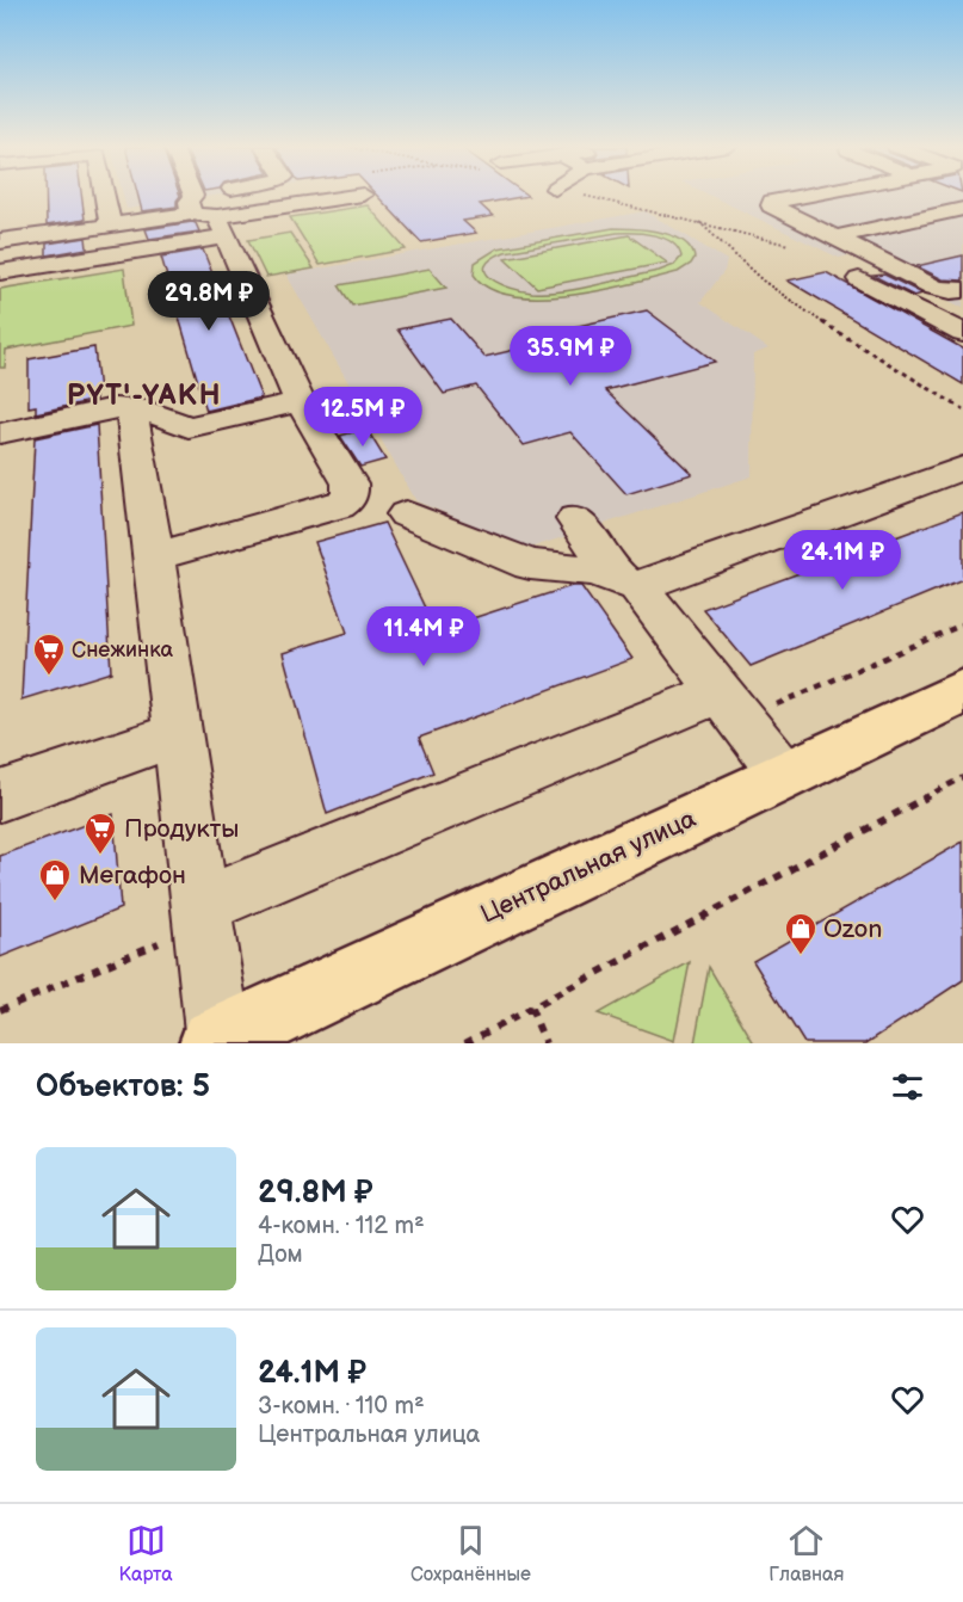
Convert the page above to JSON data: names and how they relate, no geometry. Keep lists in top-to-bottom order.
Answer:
{
  "streets": {
    "main road": ["Центральная улица"]
  },
  "districts": ["PYT'-YAKH"],
  "places": {
    "supermarket": ["Снежинка", "Продукты"],
    "shop": ["Мегафон", "Ozon"]
  },
  "page": {
    "price": [
      "29.8M ₽",
      "35.9M ₽",
      "12.5M ₽",
      "24.1M ₽",
      "11.4M ₽"
    ],
    "heading": "Объектов: 5",
    "list": [
      {
        "name": "29.8M ₽",
        "note": "4-комн. · 112 m² · Дом"
      },
      {
        "name": "24.1M ₽",
        "note": "3-комн. · 110 m² · Центральная улица"
      }
    ],
    "tabs": ["Карта", "Сохранённые", "Главная"]
  }
}
